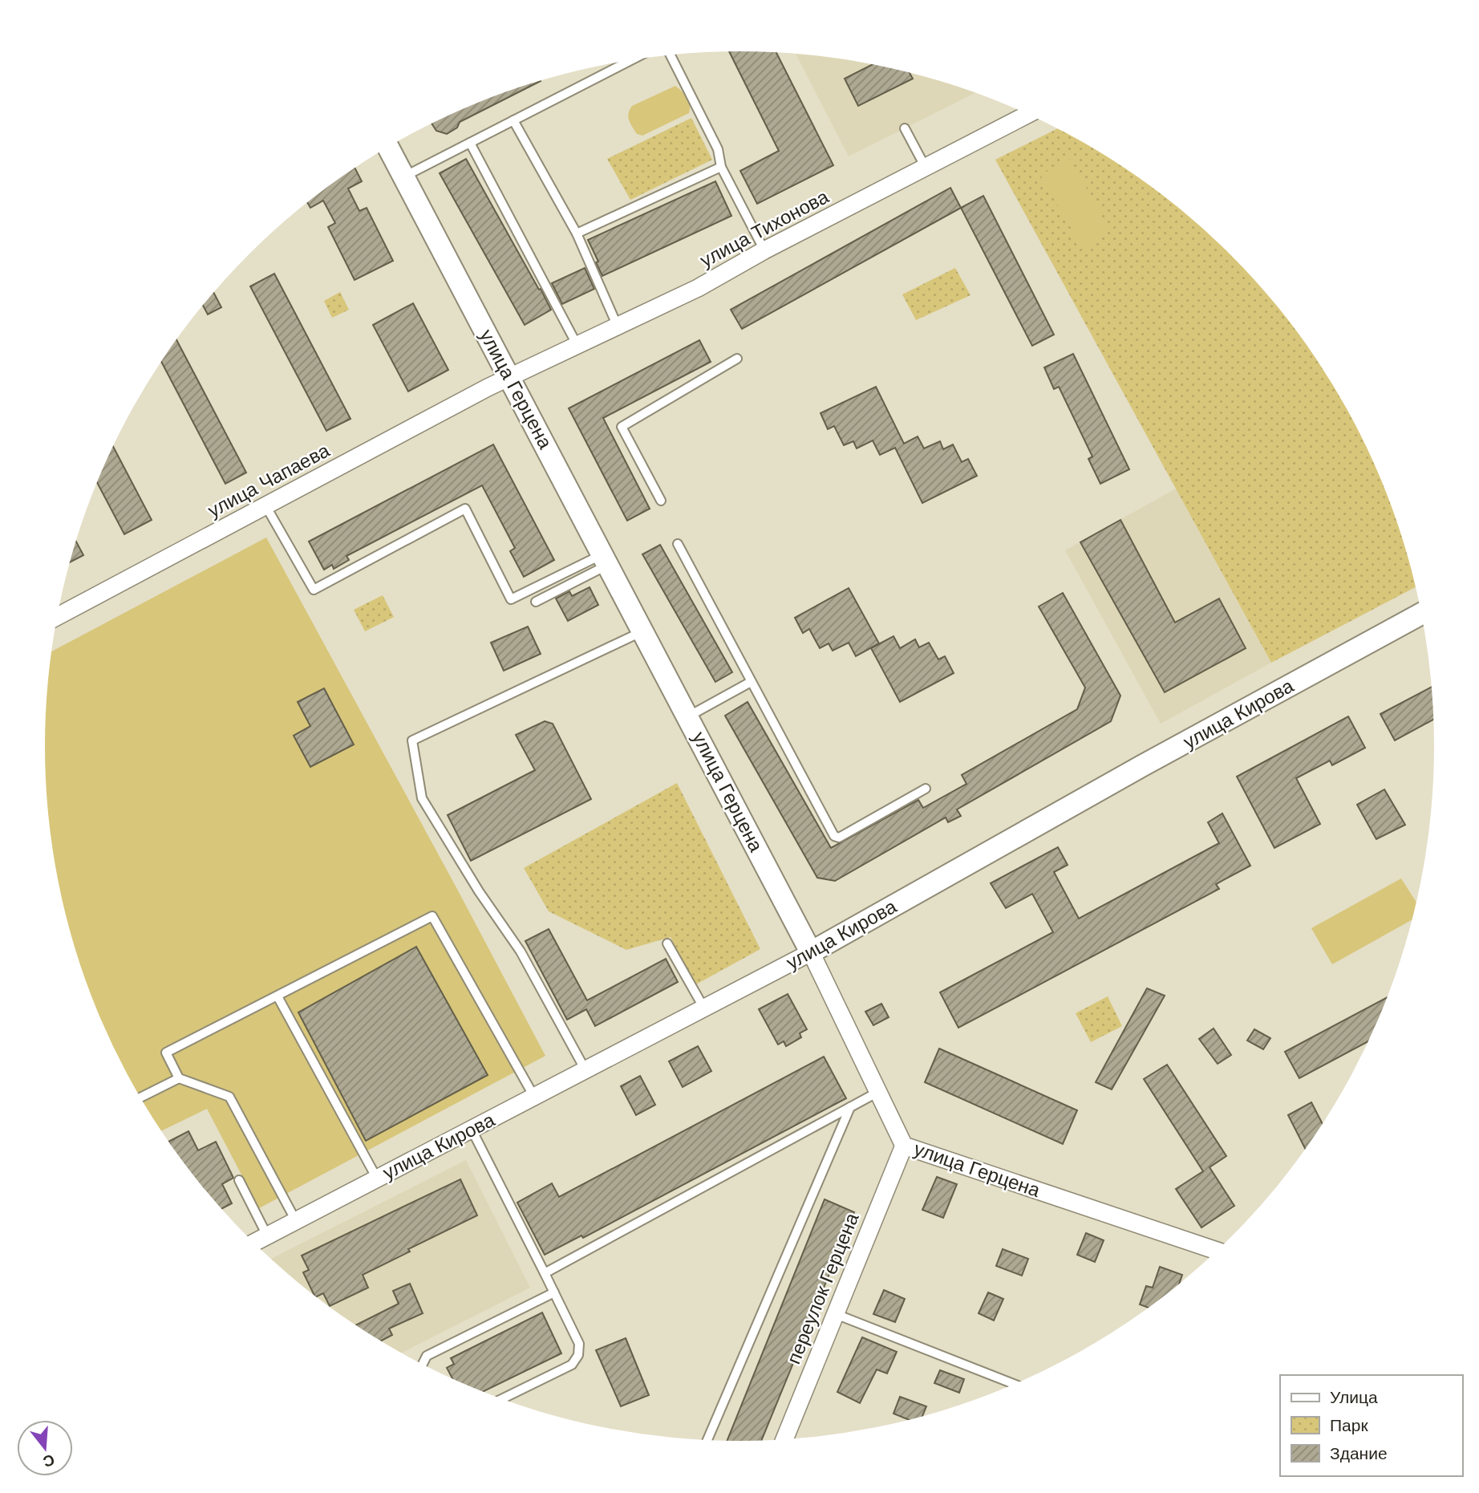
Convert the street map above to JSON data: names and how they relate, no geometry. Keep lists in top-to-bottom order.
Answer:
{
  "streets": {
    "street": [
      "улица Тихонова",
      "улица Герцена",
      "улица Чапаева",
      "улица Кирова",
      "переулок Герцена"
    ]
  },
  "crossings": [
    ["улица Тихонова", "улица Герцена"],
    ["улица Тихонова", "улица Чапаева"],
    ["улица Герцена", "улица Чапаева"],
    ["улица Герцена", "улица Кирова"],
    ["улица Герцена", "переулок Герцена"]
  ],
  "legend": ["Улица", "Парк", "Здание"],
  "north": "bottom"
}
